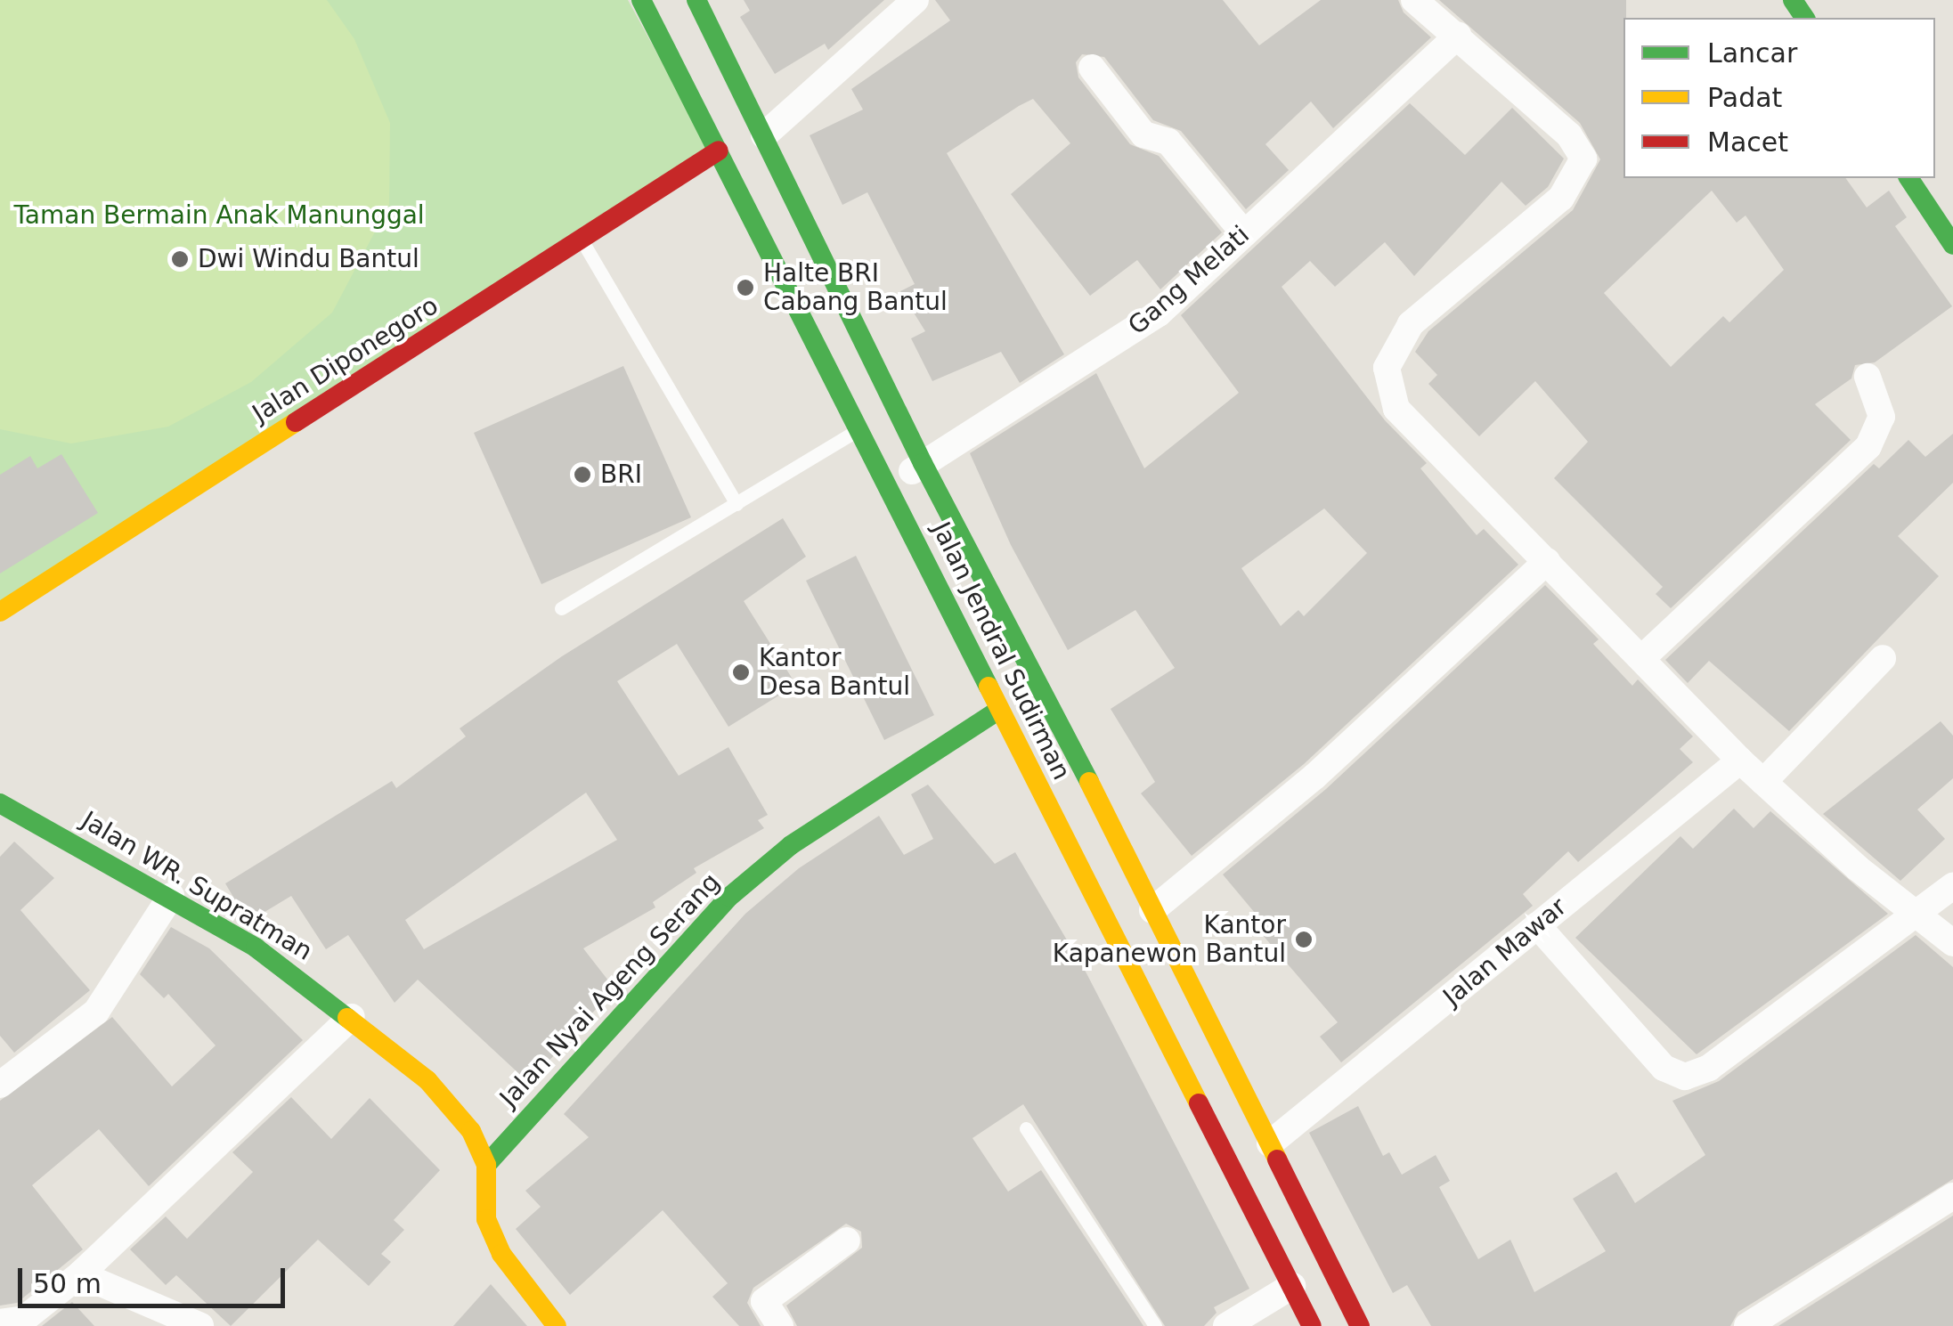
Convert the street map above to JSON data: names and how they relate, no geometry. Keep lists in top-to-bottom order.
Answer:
{
  "streets": {
    "main road": [
      "Jalan Diponegoro",
      "Jalan Jendral Sudirman",
      "Jalan WR. Supratman",
      "Jalan Nyai Ageng Serang"
    ],
    "street": ["Gang Melati", "Jalan Mawar"]
  },
  "crossings": [
    ["Gang Melati", "Jalan Jendral Sudirman"],
    ["Jalan Diponegoro", "Jalan Jendral Sudirman"],
    ["Jalan Jendral Sudirman", "Jalan Mawar"],
    ["Jalan Jendral Sudirman", "Jalan Nyai Ageng Serang"],
    ["Jalan WR. Supratman", "Jalan Nyai Ageng Serang"]
  ],
  "parks": ["Taman Bermain Anak Manunggal"],
  "places": [
    "Dwi Windu Bantul",
    "Halte BRI Cabang Bantul",
    "BRI",
    "Kantor Desa Bantul",
    "Kantor Kapanewon Bantul"
  ],
  "legend": ["Lancar", "Padat", "Macet"],
  "scale_bar": "50 m"
}
